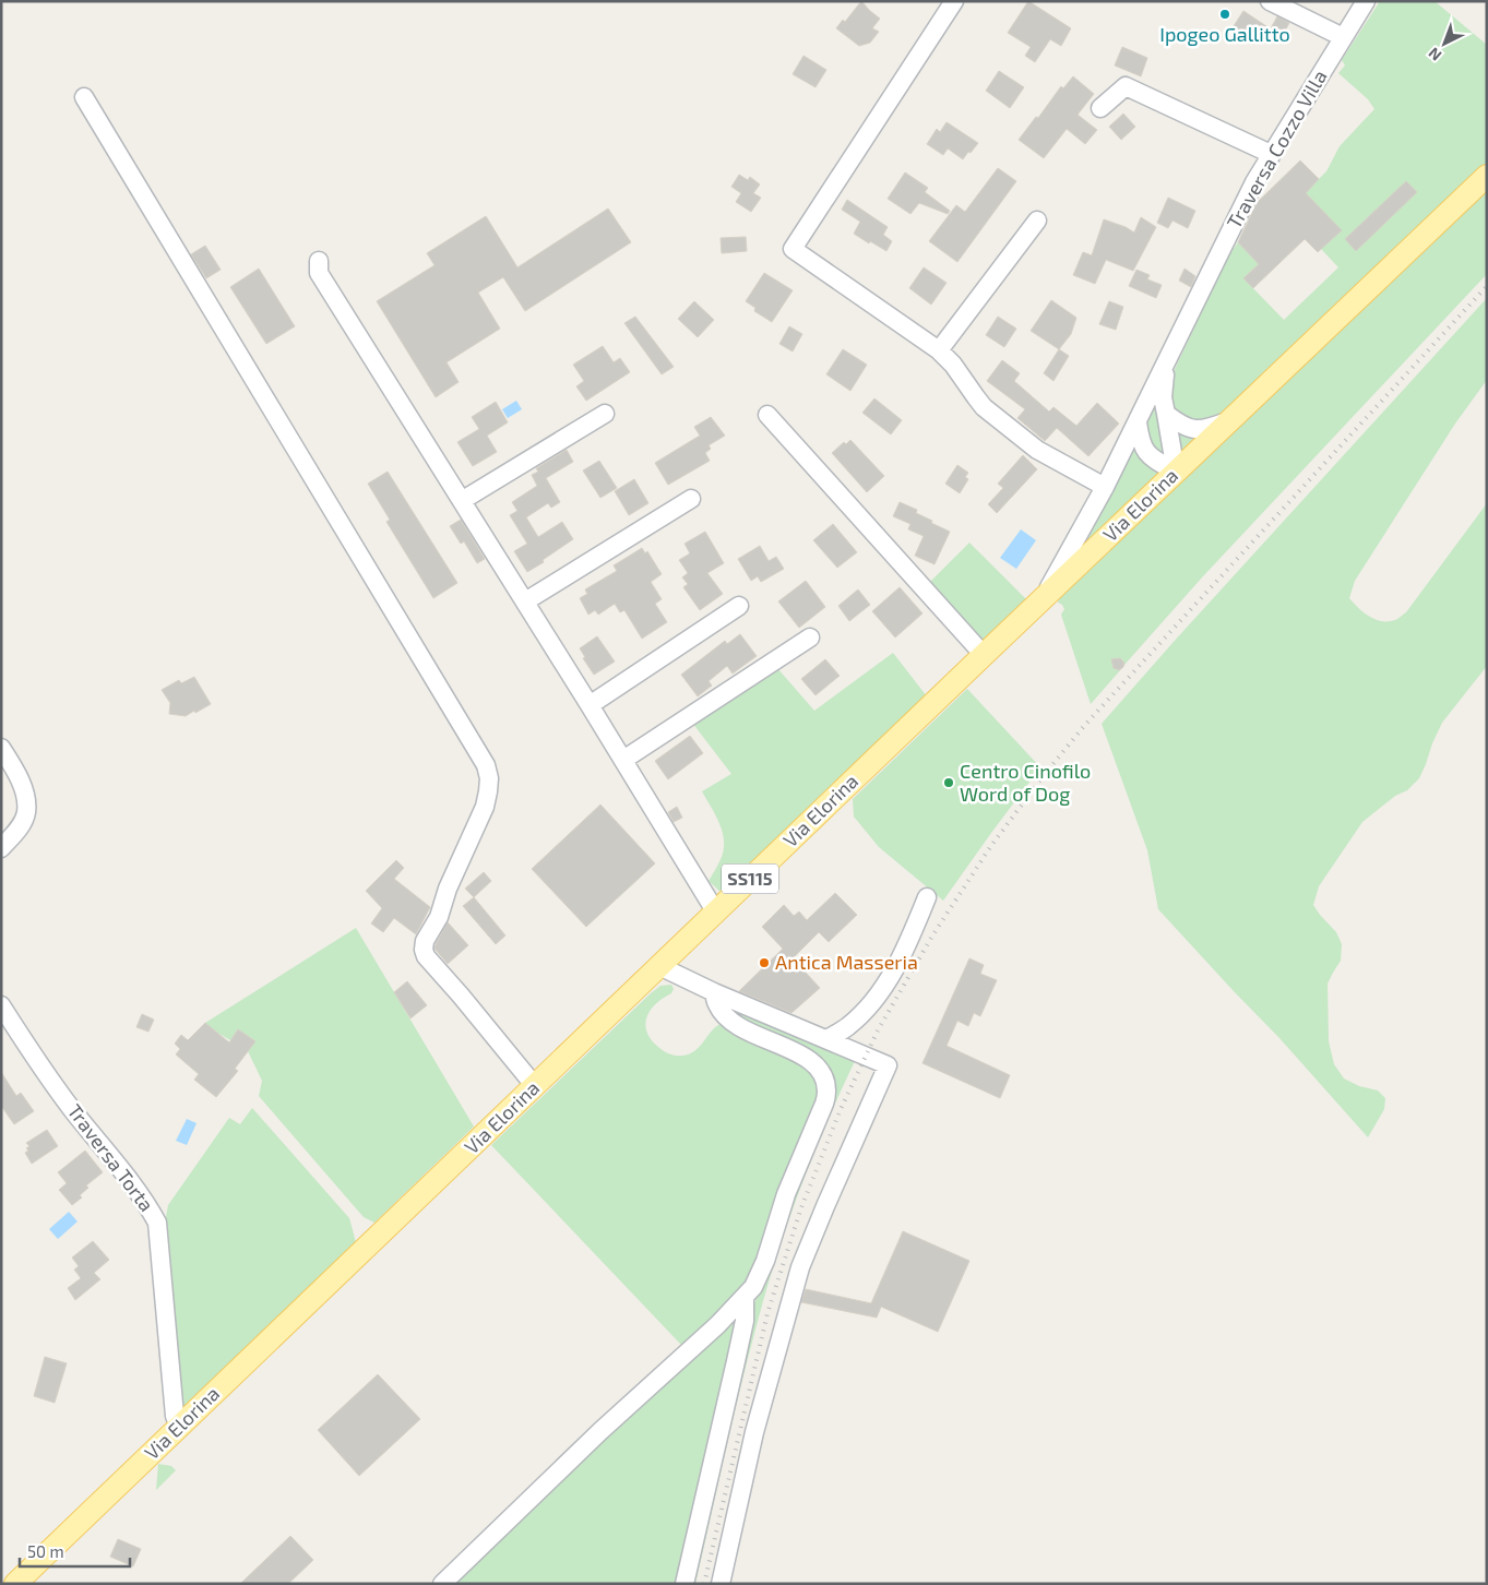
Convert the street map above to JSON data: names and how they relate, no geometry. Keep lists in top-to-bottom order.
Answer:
{
  "streets": {
    "main road": ["Via Elorina", "SS115"],
    "street": ["Traversa Cozzo Villa", "Traversa Torta"]
  },
  "crossings": [
    ["Via Elorina", "Traversa Torta"]
  ],
  "places": ["Ipogeo Gallitto", "Centro Cinofilo Word of Dog", "Antica Masseria"],
  "scale_bar": "50 m",
  "north": "bottom left"
}
